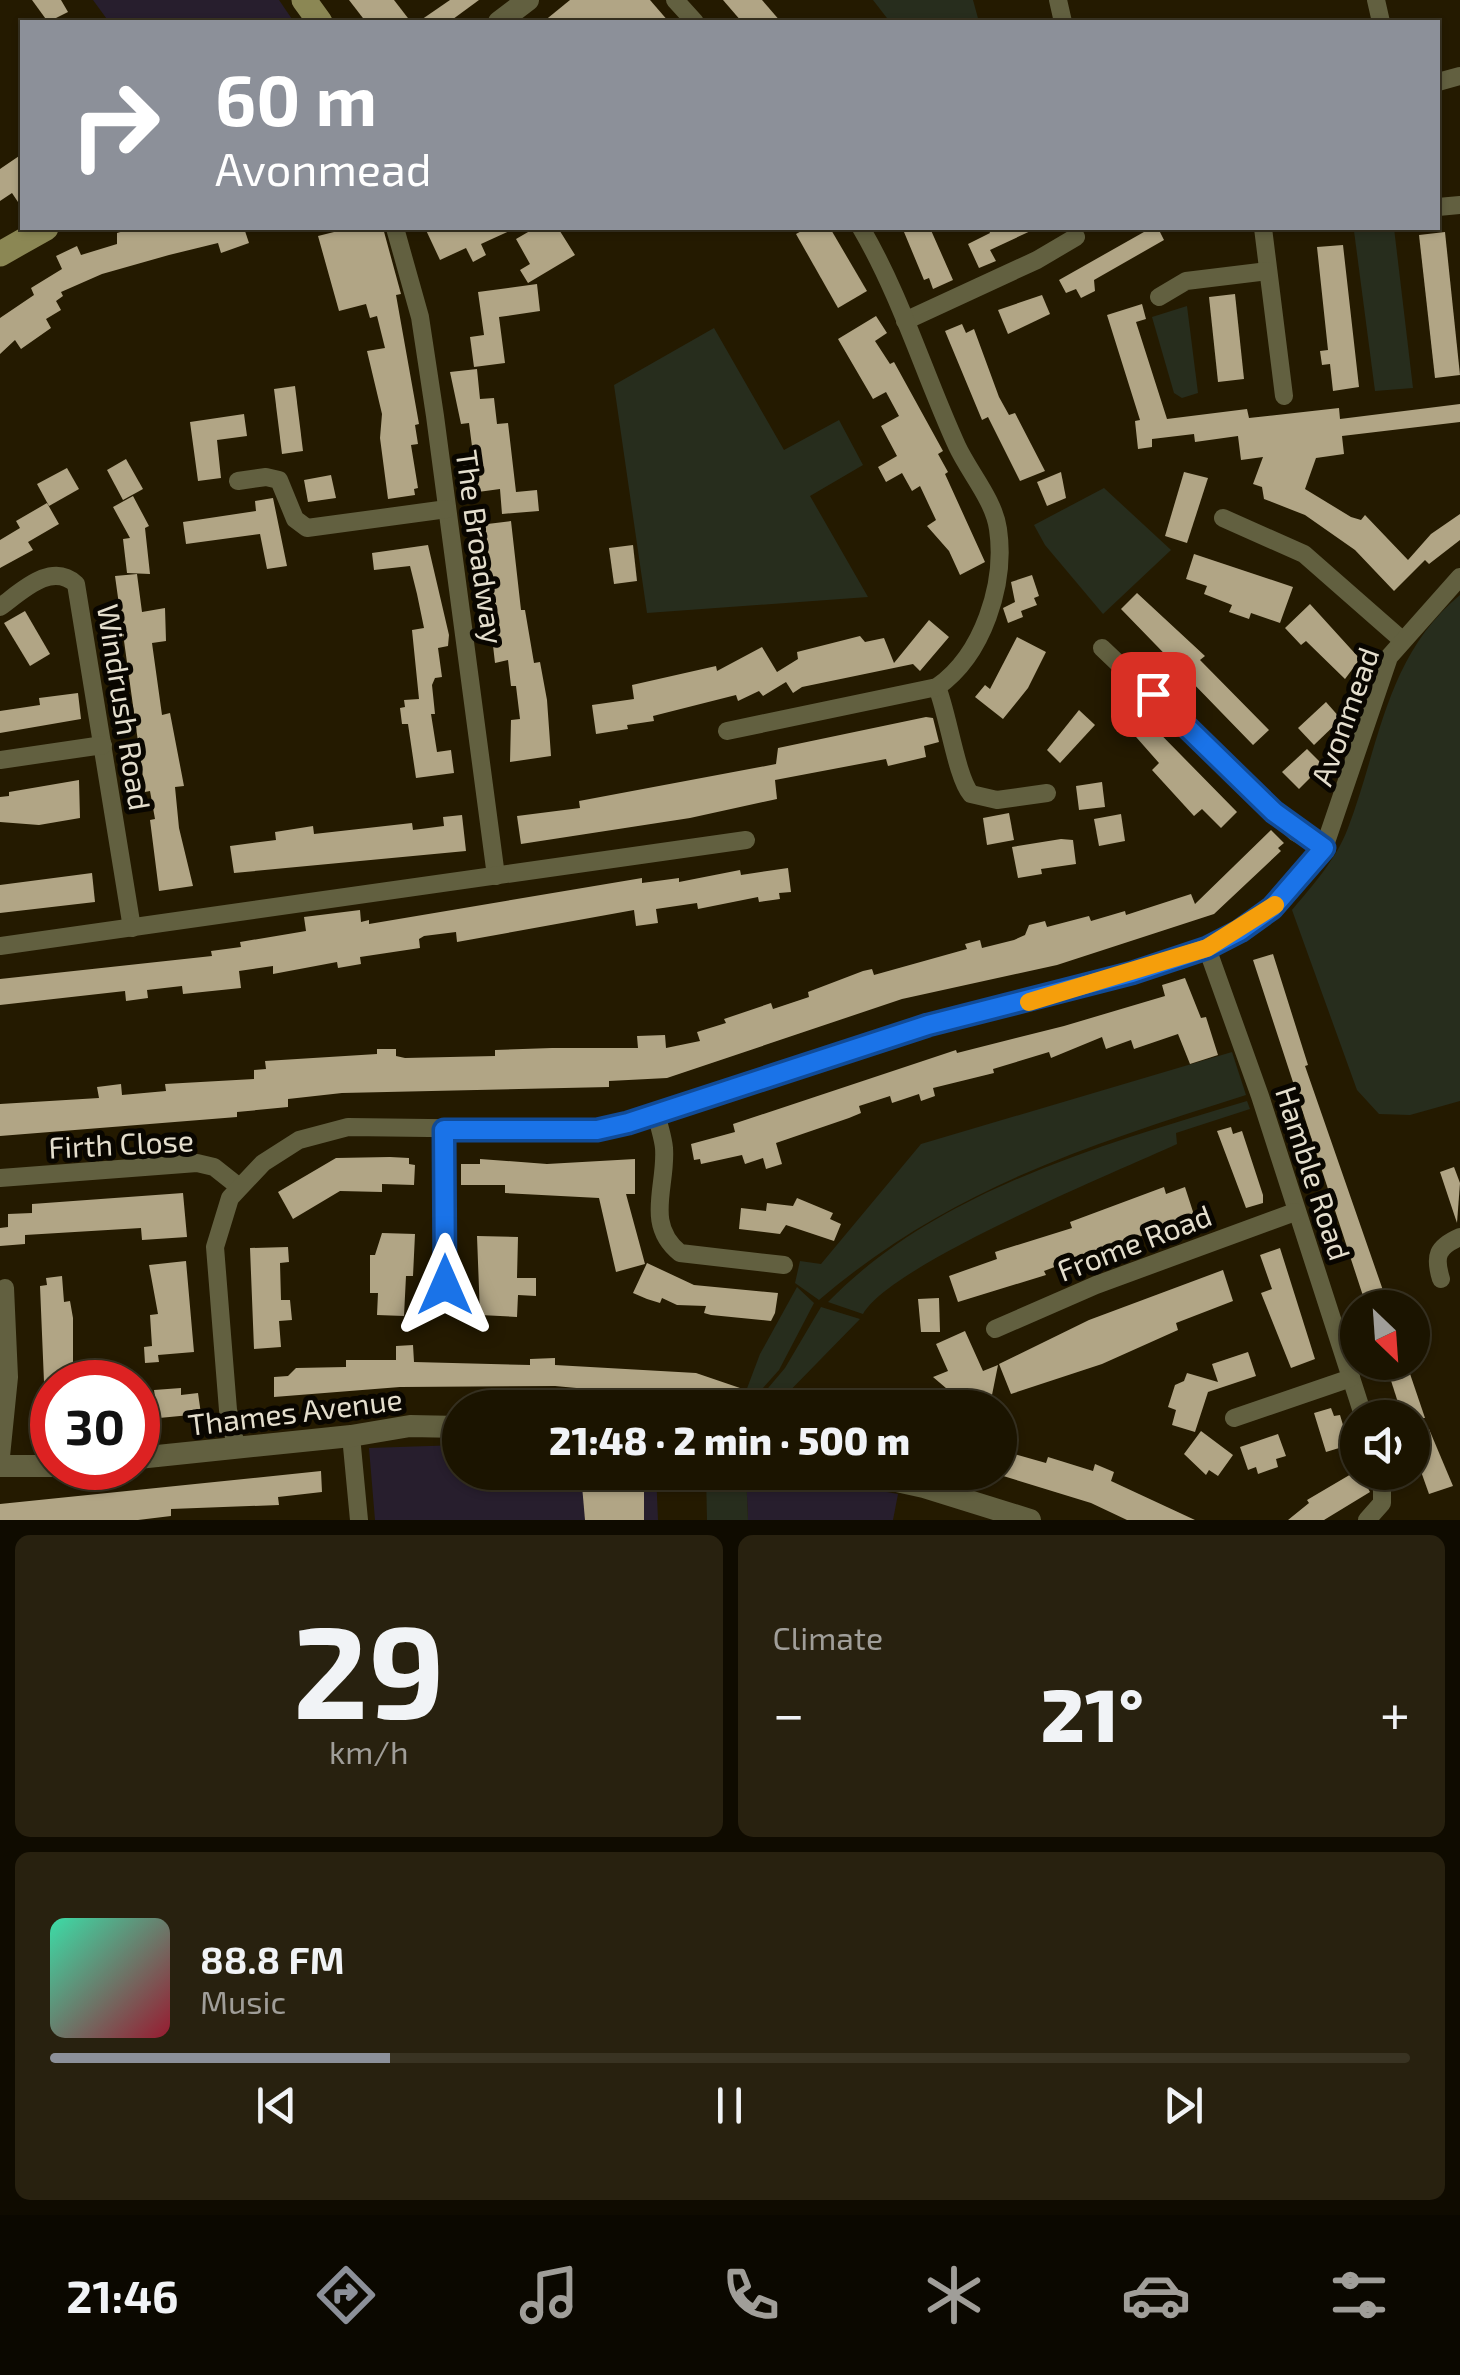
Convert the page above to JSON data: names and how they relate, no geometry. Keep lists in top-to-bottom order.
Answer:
{
  "streets": {
    "street": [
      "The Broadway",
      "Windrush Road",
      "Avonmead",
      "Firth Close",
      "Hamble Road",
      "Frome Road",
      "Thames Avenue"
    ]
  },
  "crossings": [
    ["Avonmead", "Firth Close"],
    ["Avonmead", "Hamble Road"],
    ["Avonmead", "Thames Avenue"],
    ["Hamble Road", "Frome Road"]
  ],
  "north": "bottom right",
  "page": {
    "turn": ["60 m", "Avonmead"],
    "limit": "30",
    "trip": "21:48 · 2 min · 500 m",
    "tile": [
      ["29", "km/h"],
      "Climate"
    ],
    "heat": ["−", "21°", "+"],
    "song": ["88.8 FM", "Music"],
    "tabs": "21:46"
  }
}
